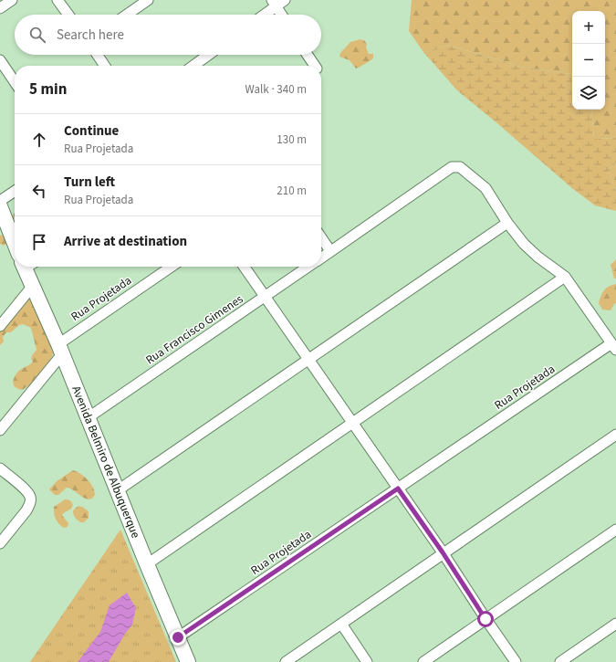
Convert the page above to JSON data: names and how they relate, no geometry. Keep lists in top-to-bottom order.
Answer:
{
  "streets": {
    "main road": ["Avenida Belmiro de Albuquerque"],
    "street": ["Rua Projetada", "Rua Francisco Gimenes"]
  },
  "crossings": [
    ["Rua Projetada", "Rua Francisco Gimenes"],
    ["Rua Projetada", "Avenida Belmiro de Albuquerque"],
    ["Rua Francisco Gimenes", "Avenida Belmiro de Albuquerque"]
  ],
  "page": {
    "map_buttons": ["+", "−"],
    "search": "Search here",
    "heading": ["5 min", "Walk · 340 m"],
    "list": [
      ["Continue", "Rua Projetada", "130 m"],
      ["Turn left", "Rua Projetada", "210 m"],
      "Arrive at destination"
    ]
  }
}
